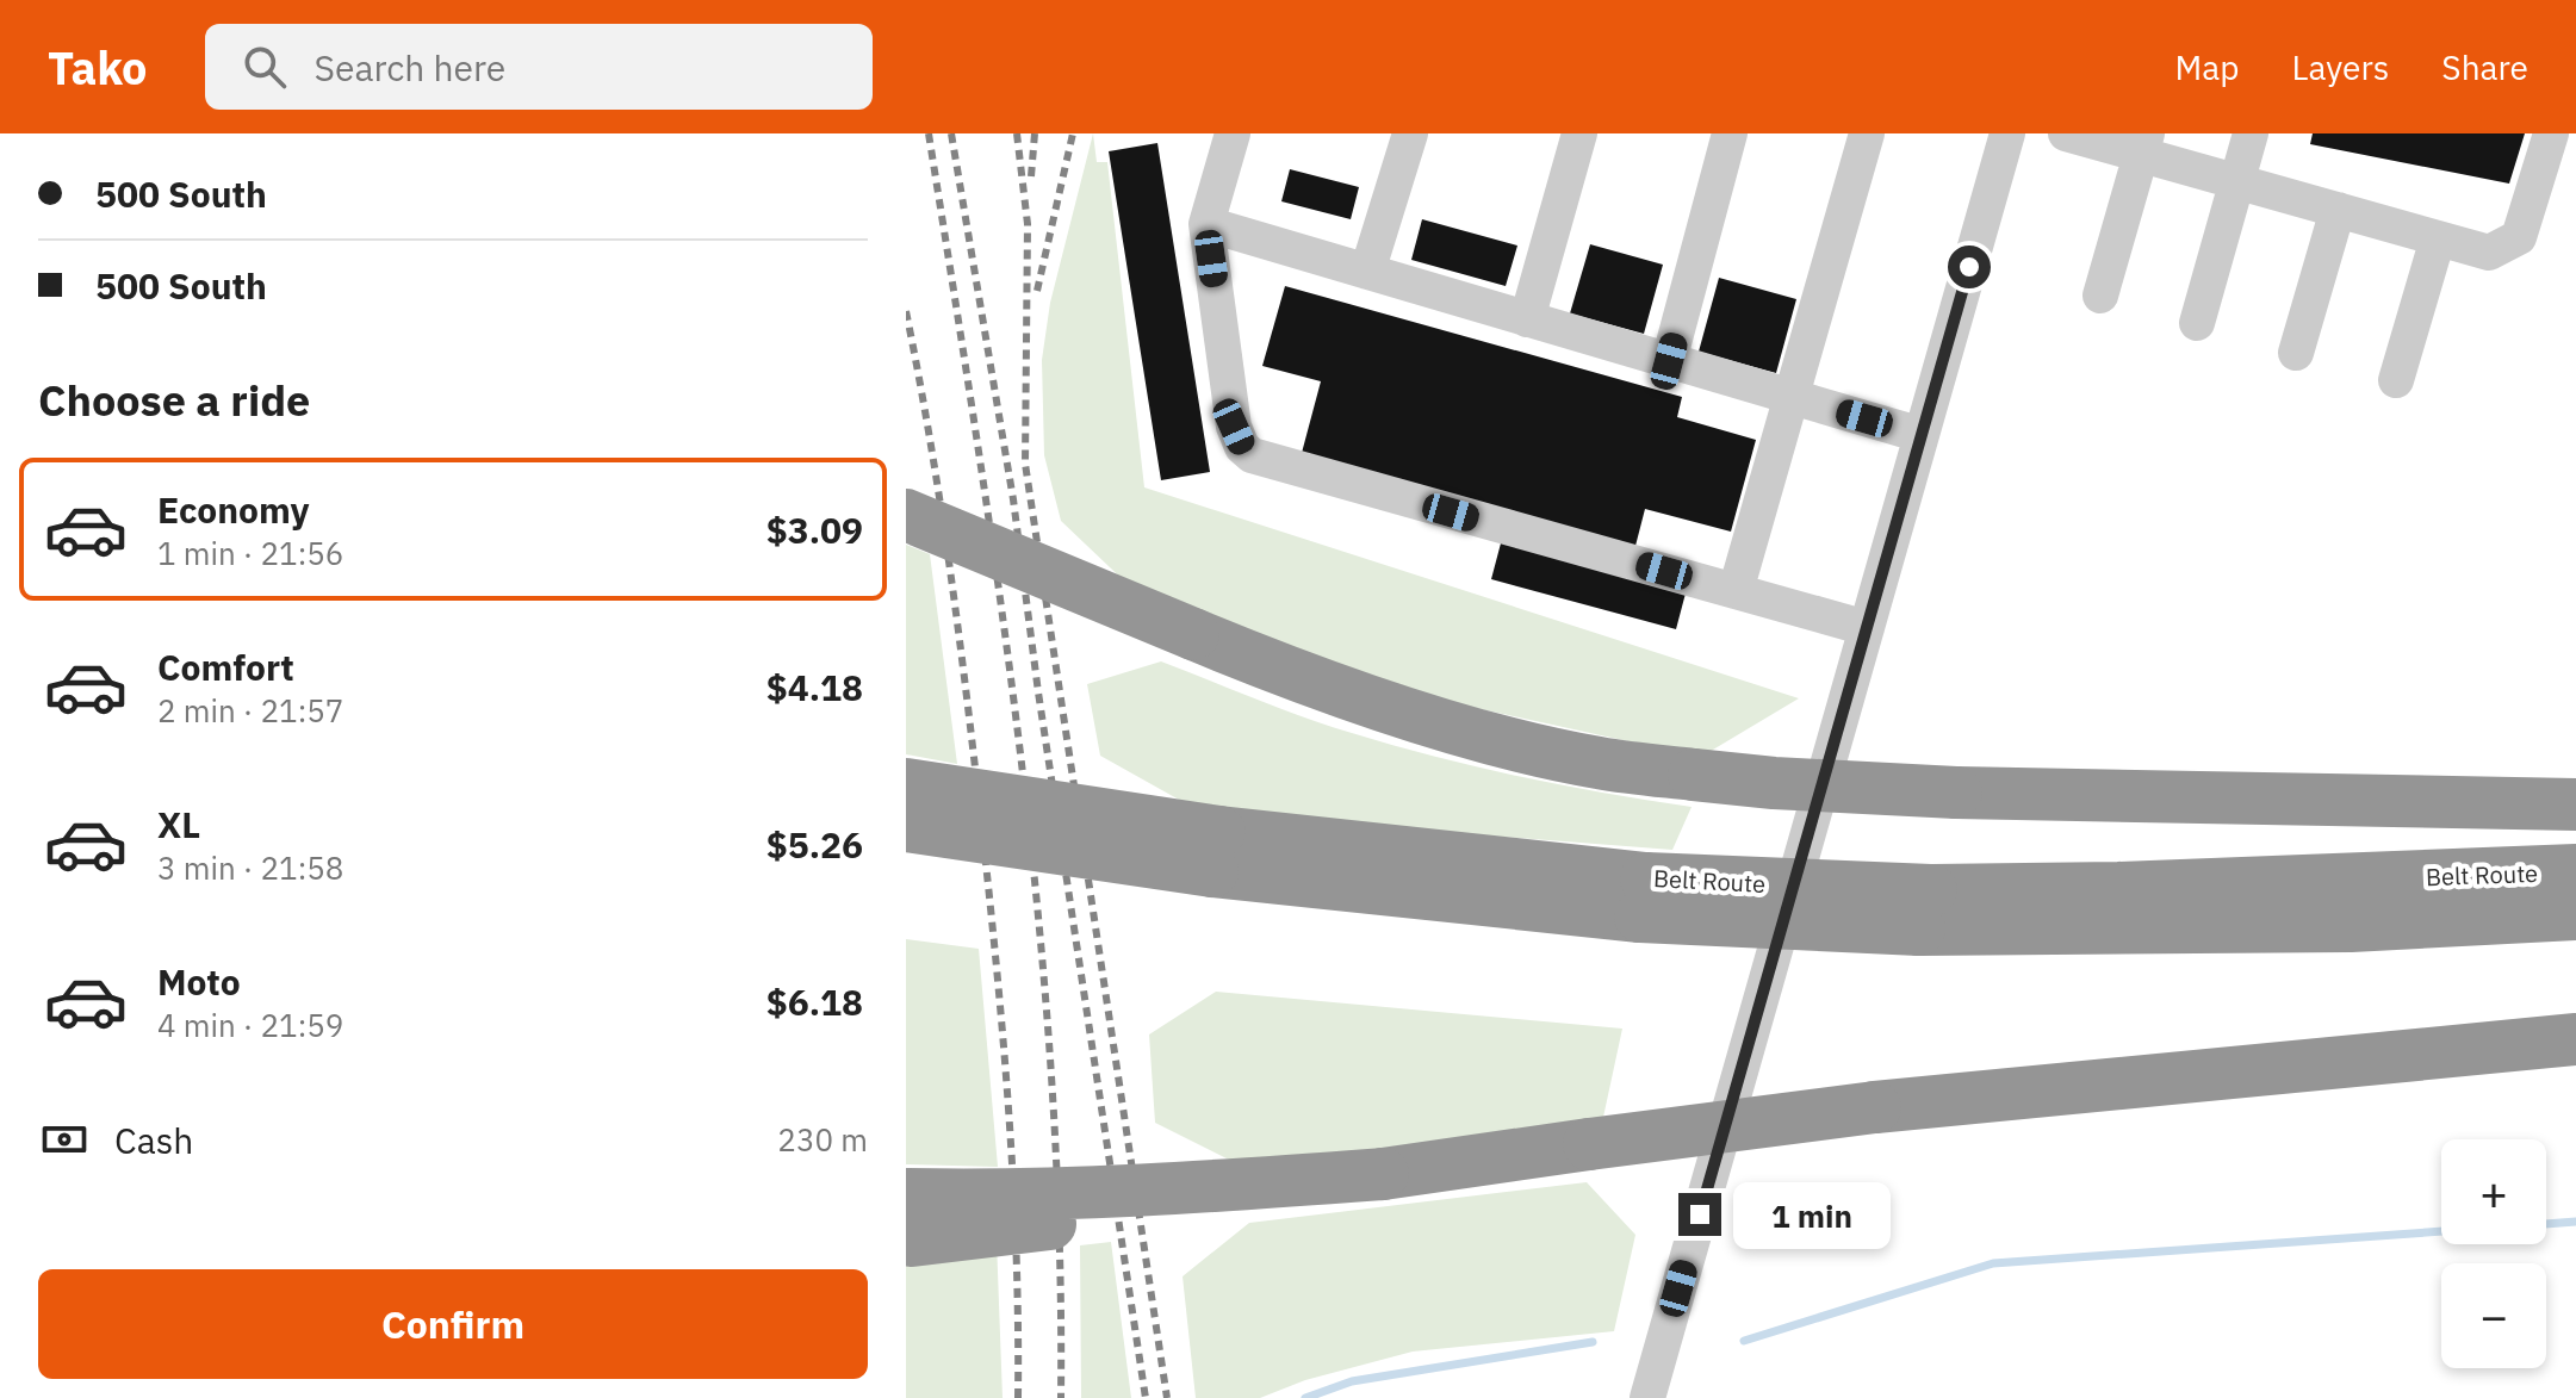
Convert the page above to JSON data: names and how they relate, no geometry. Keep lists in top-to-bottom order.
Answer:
{
  "streets": {
    "highway": ["Belt Route"]
  },
  "page": {
    "header": "Tako",
    "search": "Search here",
    "nav": ["Map", "Layers", "Share"],
    "banner": ["500 South", "500 South"],
    "heading": "Choose a ride",
    "list": [
      {
        "name": "Economy",
        "note": "1 min · 21:56",
        "value": "$3.09"
      },
      {
        "name": "Comfort",
        "note": "2 min · 21:57",
        "value": "$4.18"
      },
      {
        "name": "XL",
        "note": "3 min · 21:58",
        "value": "$5.26"
      },
      {
        "name": "Moto",
        "note": "4 min · 21:59",
        "value": "$6.18"
      }
    ],
    "pay": ["Cash", "230 m"],
    "map_buttons": ["+", "−"],
    "bubble": "1 min",
    "buttons": "Confirm"
  }
}
